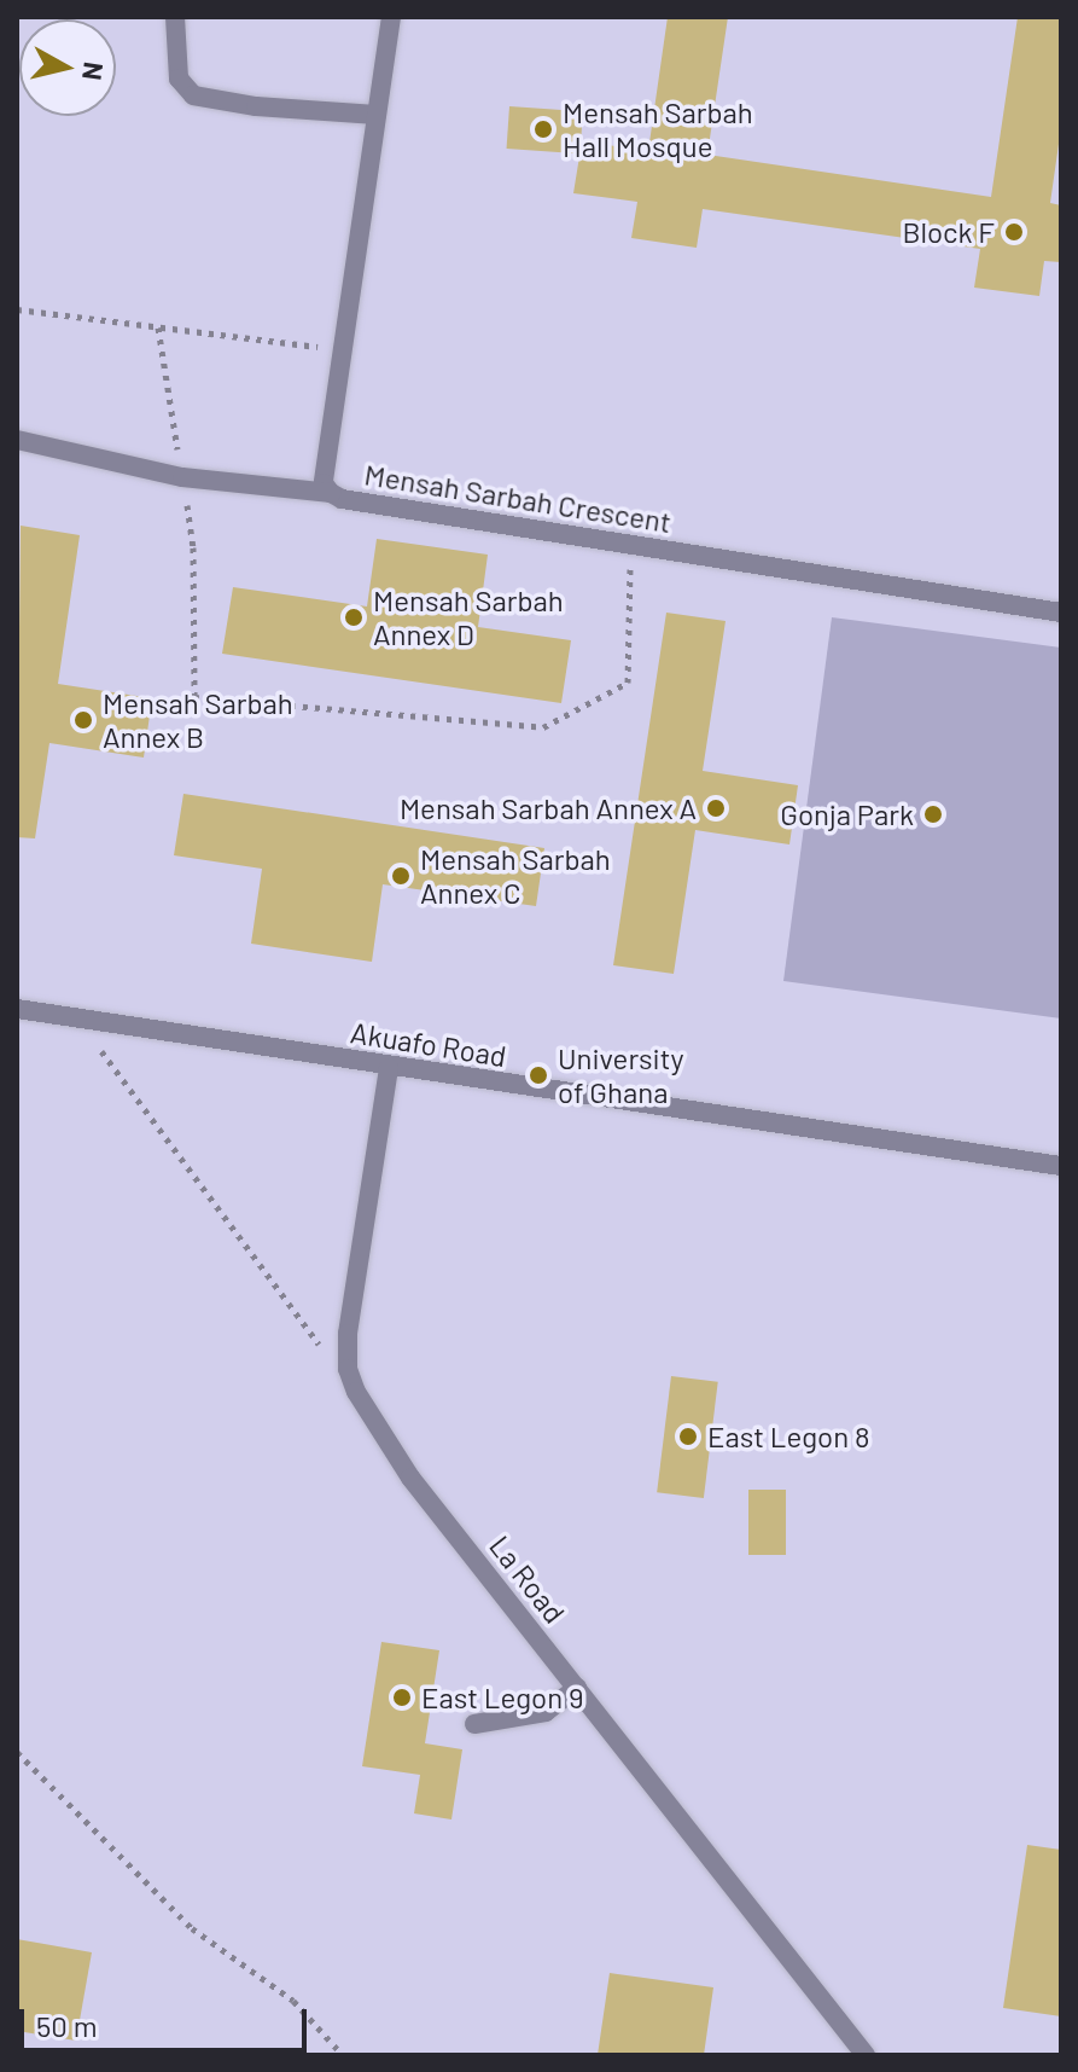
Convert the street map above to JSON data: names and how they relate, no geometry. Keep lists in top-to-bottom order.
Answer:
{
  "streets": {
    "street": ["Mensah Sarbah Crescent", "Akuafo Road", "La Road"]
  },
  "crossings": [
    ["Akuafo Road", "La Road"]
  ],
  "places": [
    "Mensah Sarbah Hall Mosque",
    "Block F",
    "Mensah Sarbah Annex D",
    "Mensah Sarbah Annex B",
    "Mensah Sarbah Annex A",
    "Gonja Park",
    "Mensah Sarbah Annex C",
    "University of Ghana",
    "East Legon 8",
    "East Legon 9"
  ],
  "scale_bar": "50 m",
  "north": "right"
}
